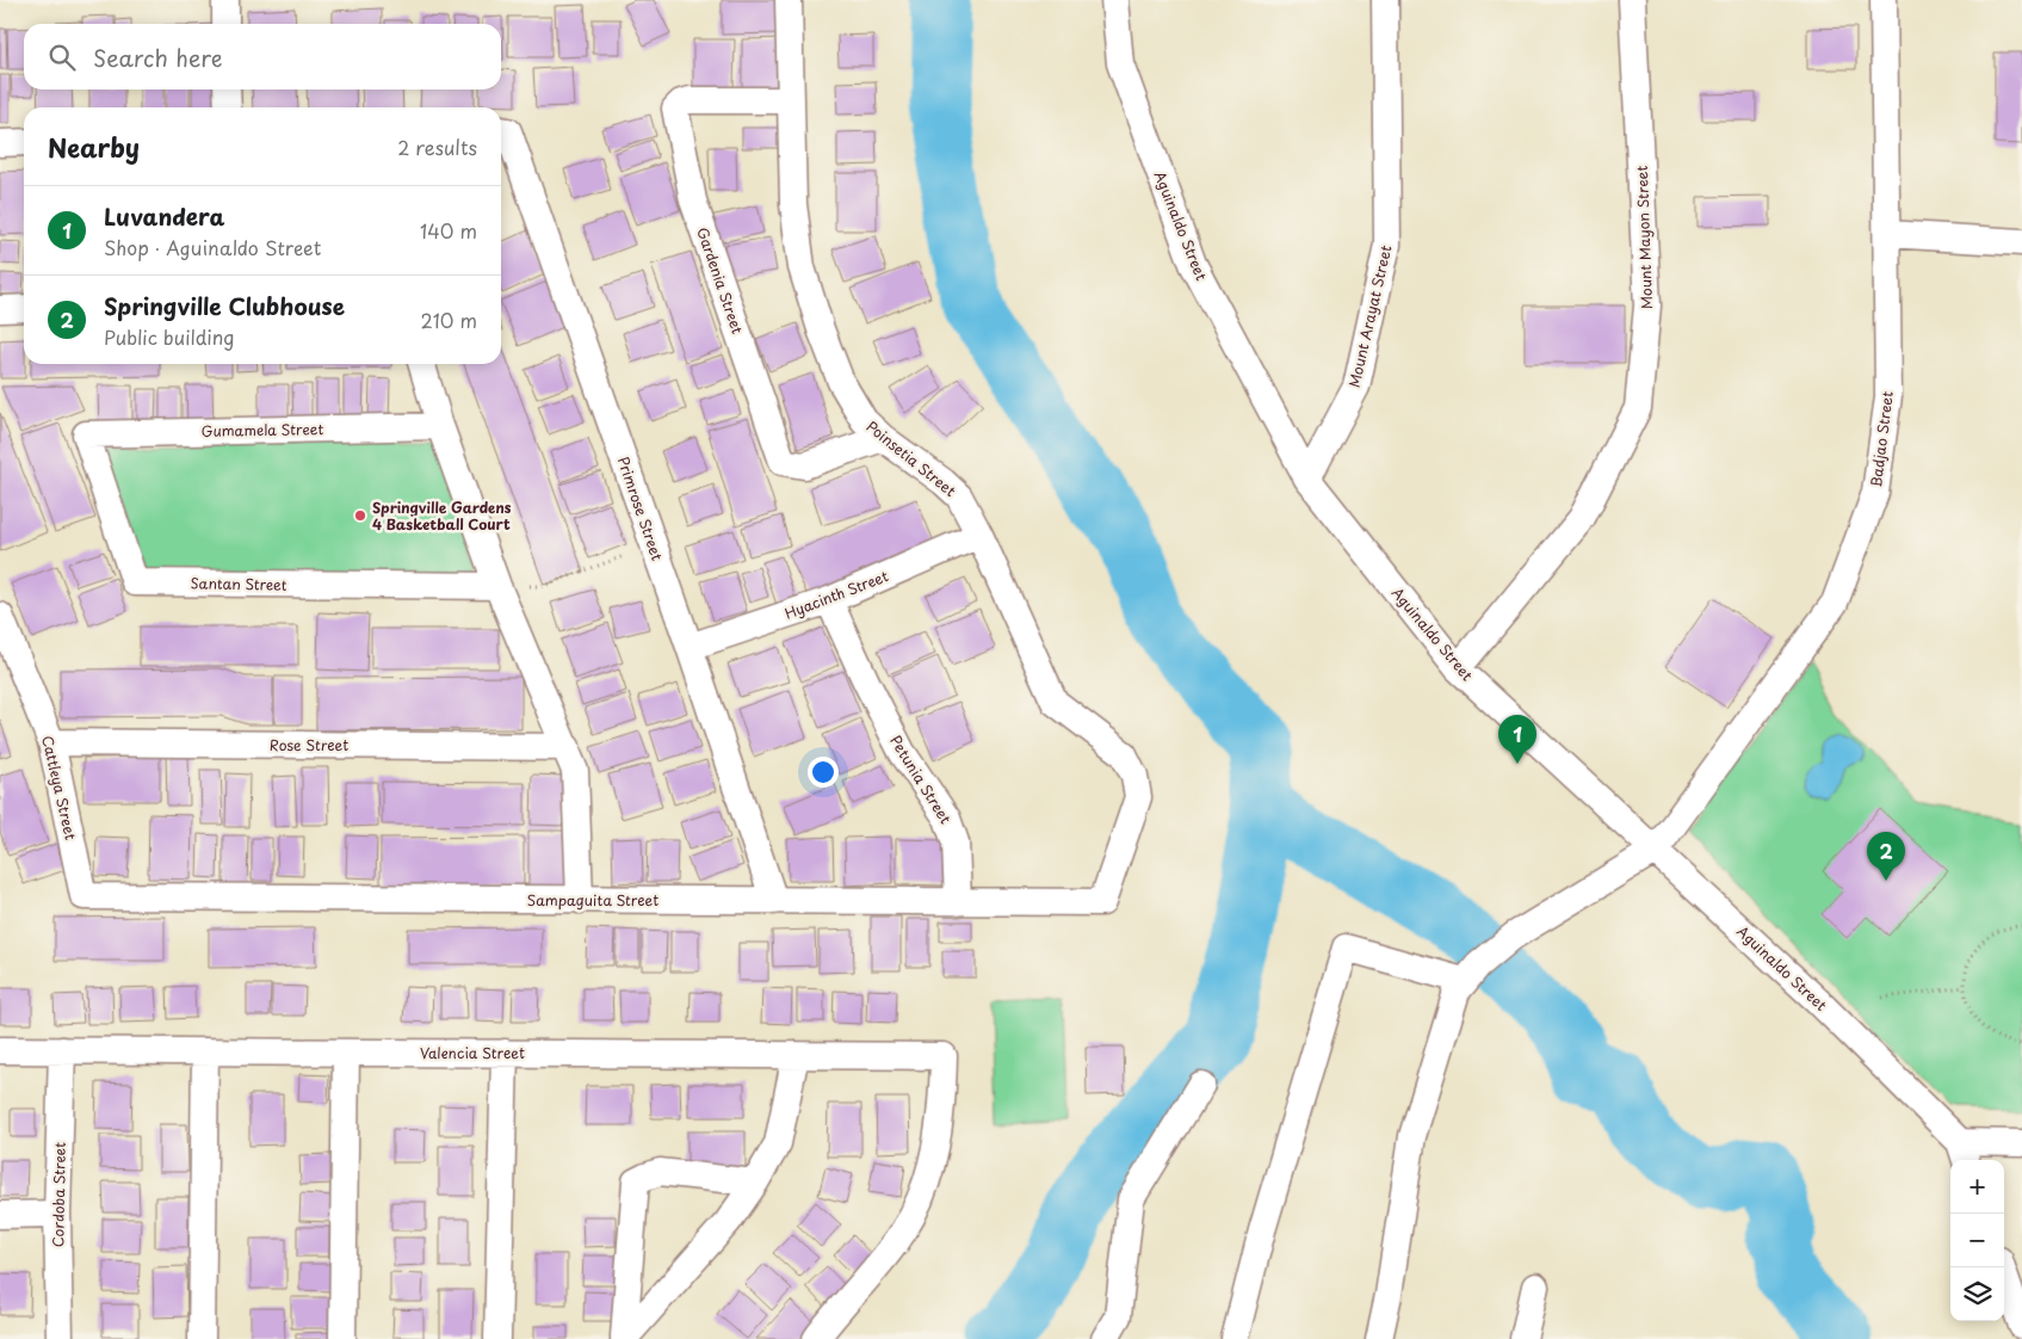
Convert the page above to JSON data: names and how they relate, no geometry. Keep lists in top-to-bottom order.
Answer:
{
  "streets": {
    "street": [
      "Aguinaldo Street",
      "Mount Mayon Street",
      "Gardenia Street",
      "Mount Arayat Street",
      "Gumamela Street",
      "Badjao Street",
      "Poinsetia Street",
      "Primrose Street",
      "Santan Street",
      "Hyacinth Street",
      "Rose Street",
      "Petunia Street",
      "Cattleya Street",
      "Sampaguita Street",
      "Valencia Street",
      "Cordoba Street"
    ]
  },
  "crossings": [
    ["Aguinaldo Street", "Mount Mayon Street"],
    ["Aguinaldo Street", "Mount Arayat Street"],
    ["Aguinaldo Street", "Badjao Street"],
    ["Gardenia Street", "Poinsetia Street"],
    ["Gumamela Street", "Santan Street"],
    ["Poinsetia Street", "Hyacinth Street"],
    ["Poinsetia Street", "Sampaguita Street"],
    ["Primrose Street", "Hyacinth Street"],
    ["Primrose Street", "Sampaguita Street"],
    ["Hyacinth Street", "Petunia Street"],
    ["Rose Street", "Cattleya Street"],
    ["Petunia Street", "Sampaguita Street"],
    ["Cattleya Street", "Sampaguita Street"],
    ["Valencia Street", "Cordoba Street"]
  ],
  "places": ["Springville Gardens 4 Basketball Court"],
  "page": {
    "search": "Search here",
    "heading": ["Nearby", "2 results"],
    "list": [
      {
        "mark": "1",
        "name": "Luvandera",
        "note": "Shop · Aguinaldo Street",
        "value": "140 m"
      },
      {
        "mark": "2",
        "name": "Springville Clubhouse",
        "note": "Public building",
        "value": "210 m"
      }
    ],
    "pins": ["1", "2"],
    "map_buttons": ["+", "−"]
  }
}
